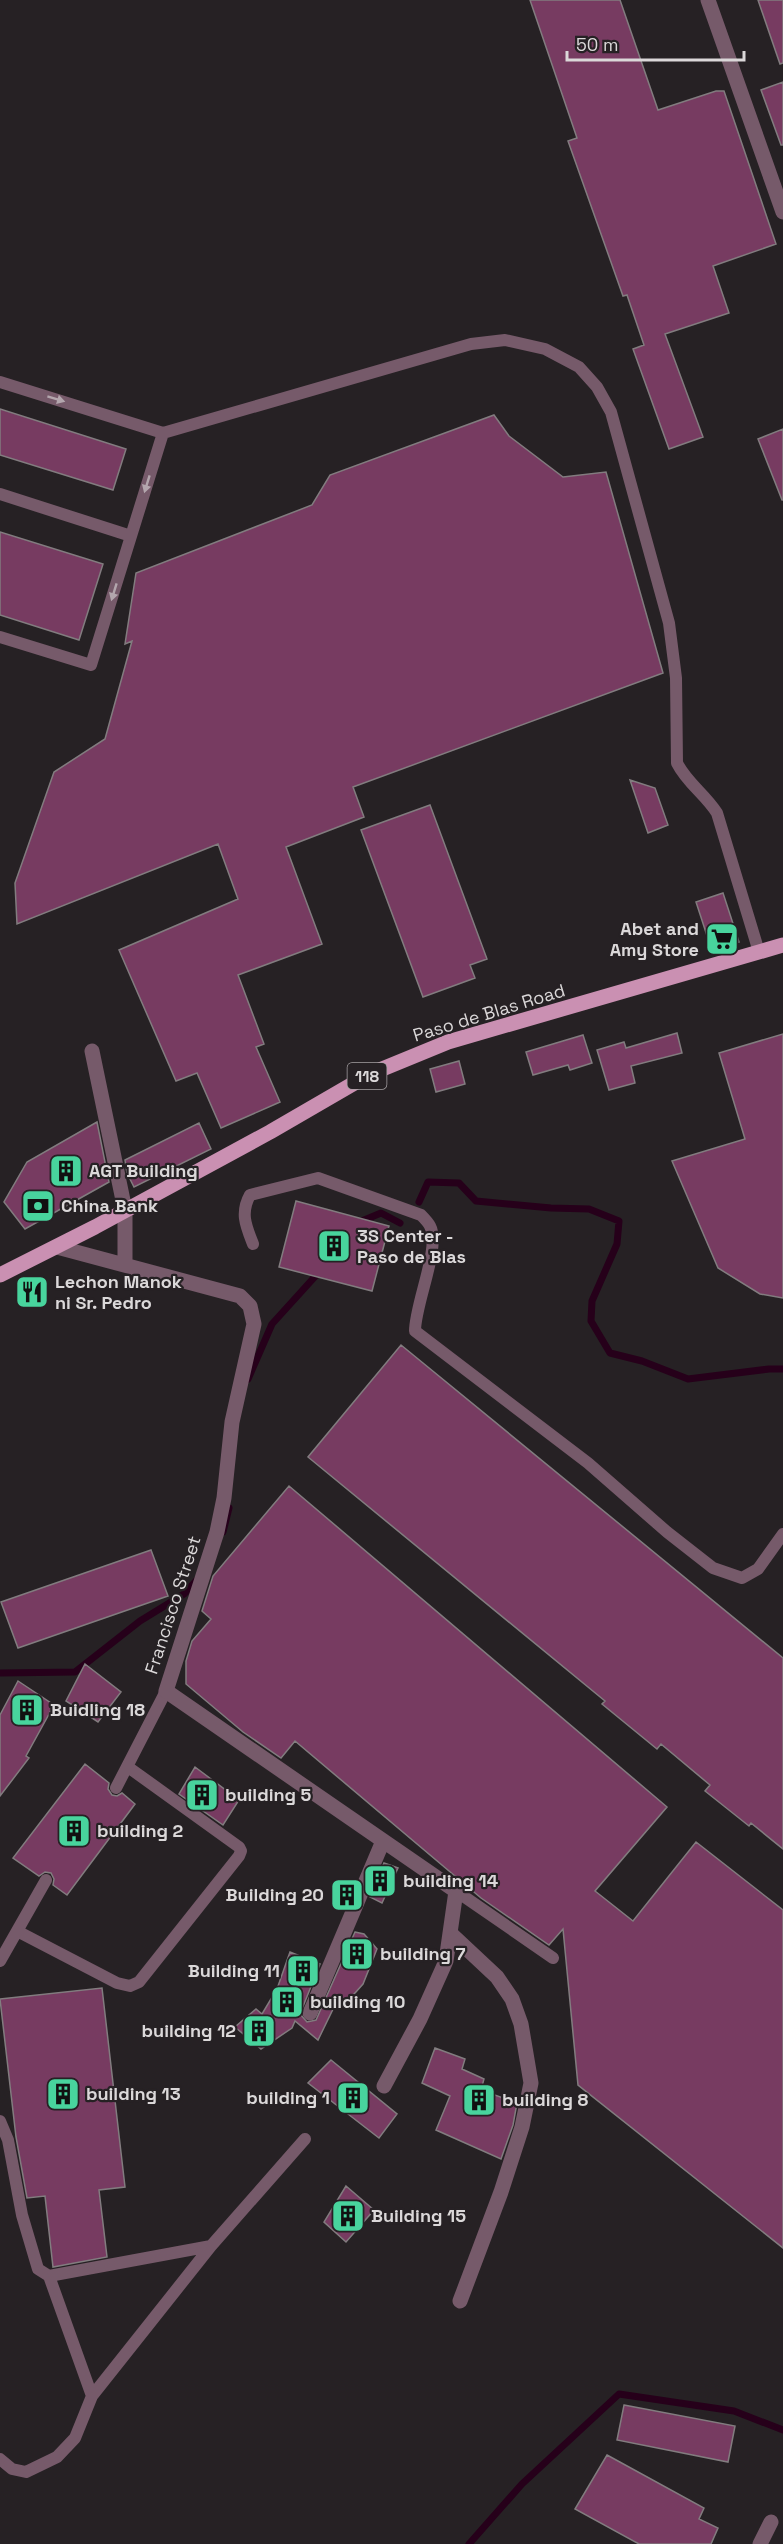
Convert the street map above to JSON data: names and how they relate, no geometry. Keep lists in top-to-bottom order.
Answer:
{
  "streets": {
    "main road": ["Paso de Blas Road", "118"],
    "street": ["Francisco Street"]
  },
  "crossings": [
    ["Paso de Blas Road", "Francisco Street"]
  ],
  "places": {
    "supermarket": ["Abet and Amy Store"],
    "building": [
      "AGT Building",
      "3S Center - Paso de Blas",
      "Buidling 18",
      "building 5",
      "building 2",
      "building 14",
      "Building 20",
      "building 7",
      "Building 11",
      "building 10",
      "building 12",
      "building 13",
      "building 1",
      "building 8",
      "Building 15"
    ],
    "bank": ["China Bank"],
    "restaurant": ["Lechon Manok ni Sr. Pedro"]
  },
  "scale_bar": "50 m"
}
